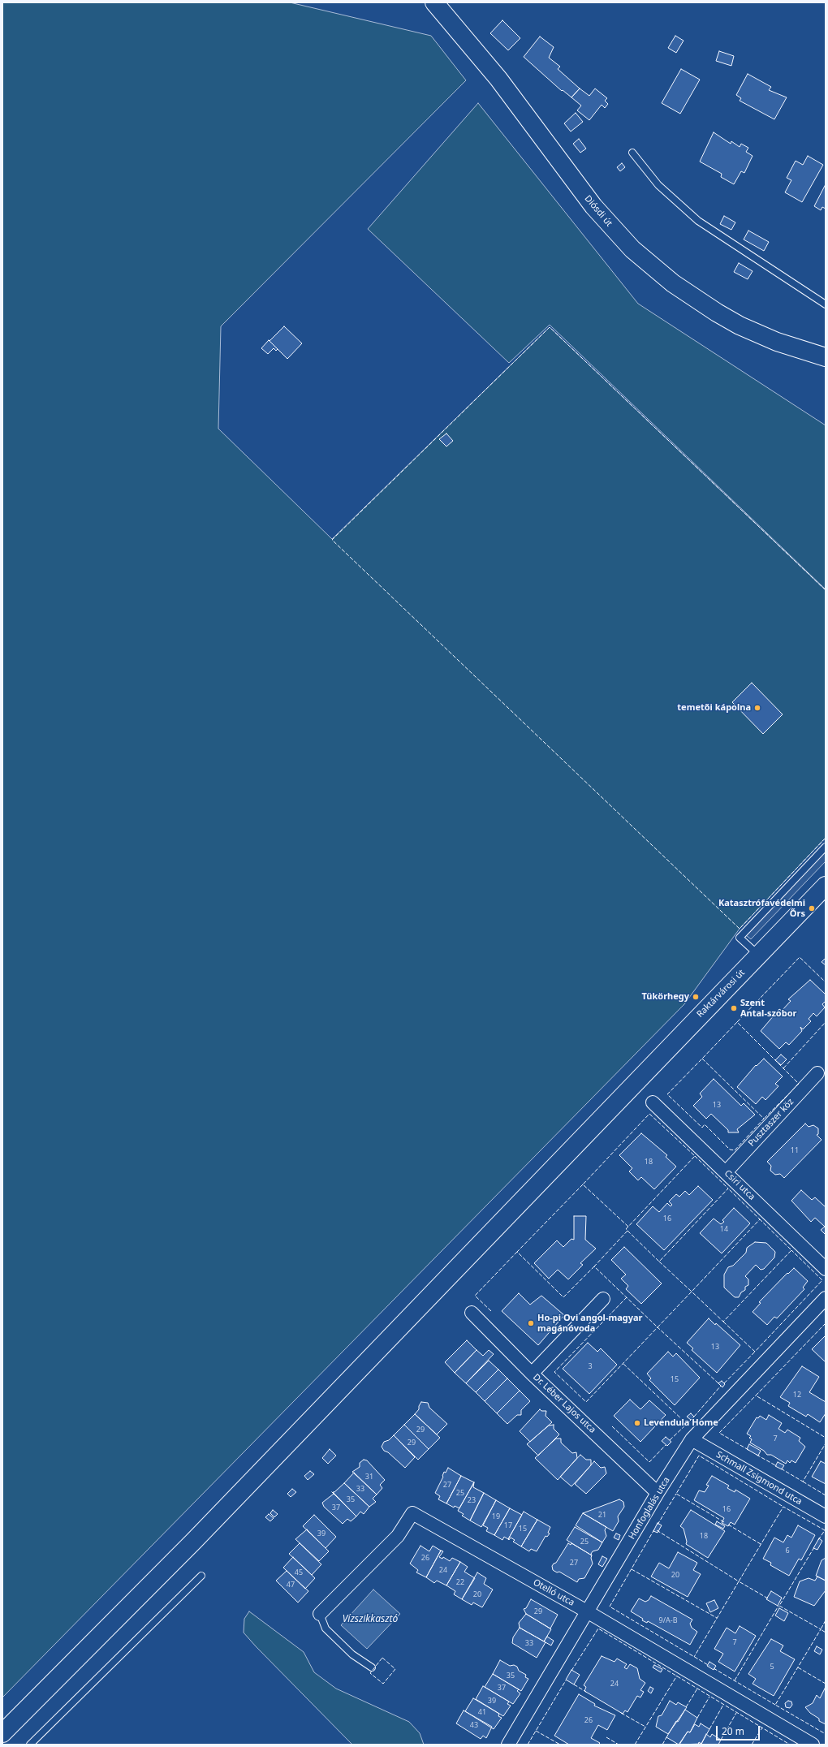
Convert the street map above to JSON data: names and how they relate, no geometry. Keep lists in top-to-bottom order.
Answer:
{
  "streets": {
    "main road": ["Diósdi út", "Raktárvárosi út"],
    "street": [
      "Pusztaszer köz",
      "Csiri utca",
      "Dr. Léber Lajos utca",
      "Schmall Zsigmond utca",
      "Honfoglalás utca",
      "Otelló utca"
    ]
  },
  "crossings": [
    ["Pusztaszer köz", "Csiri utca"],
    ["Dr. Léber Lajos utca", "Honfoglalás utca"],
    ["Schmall Zsigmond utca", "Honfoglalás utca"],
    ["Honfoglalás utca", "Otelló utca"]
  ],
  "water": ["Vízszikkasztó"],
  "places": [
    "temetői kápolna",
    "Katasztrófavédelmi Őrs",
    "Tükörhegy",
    "Szent Antal-szobor",
    "Ho-pi Ovi angol-magyar magánóvoda",
    "Levendula Home"
  ],
  "house_numbers": [
    "13",
    "11",
    "18",
    "16",
    "14",
    "13",
    "3",
    "15",
    "12",
    "29",
    "7",
    "29",
    "31",
    "27",
    "33",
    "25",
    "35",
    "23",
    "37",
    "16",
    "21",
    "19",
    "17",
    "15",
    "39",
    "18",
    "25",
    "6",
    "26",
    "27",
    "24",
    "45",
    "20",
    "22",
    "47",
    "20",
    "29",
    "9/A-B",
    "7",
    "33",
    "5",
    "35",
    "24",
    "37",
    "39",
    "41",
    "26",
    "43"
  ],
  "scale_bar": "20 m"
}
